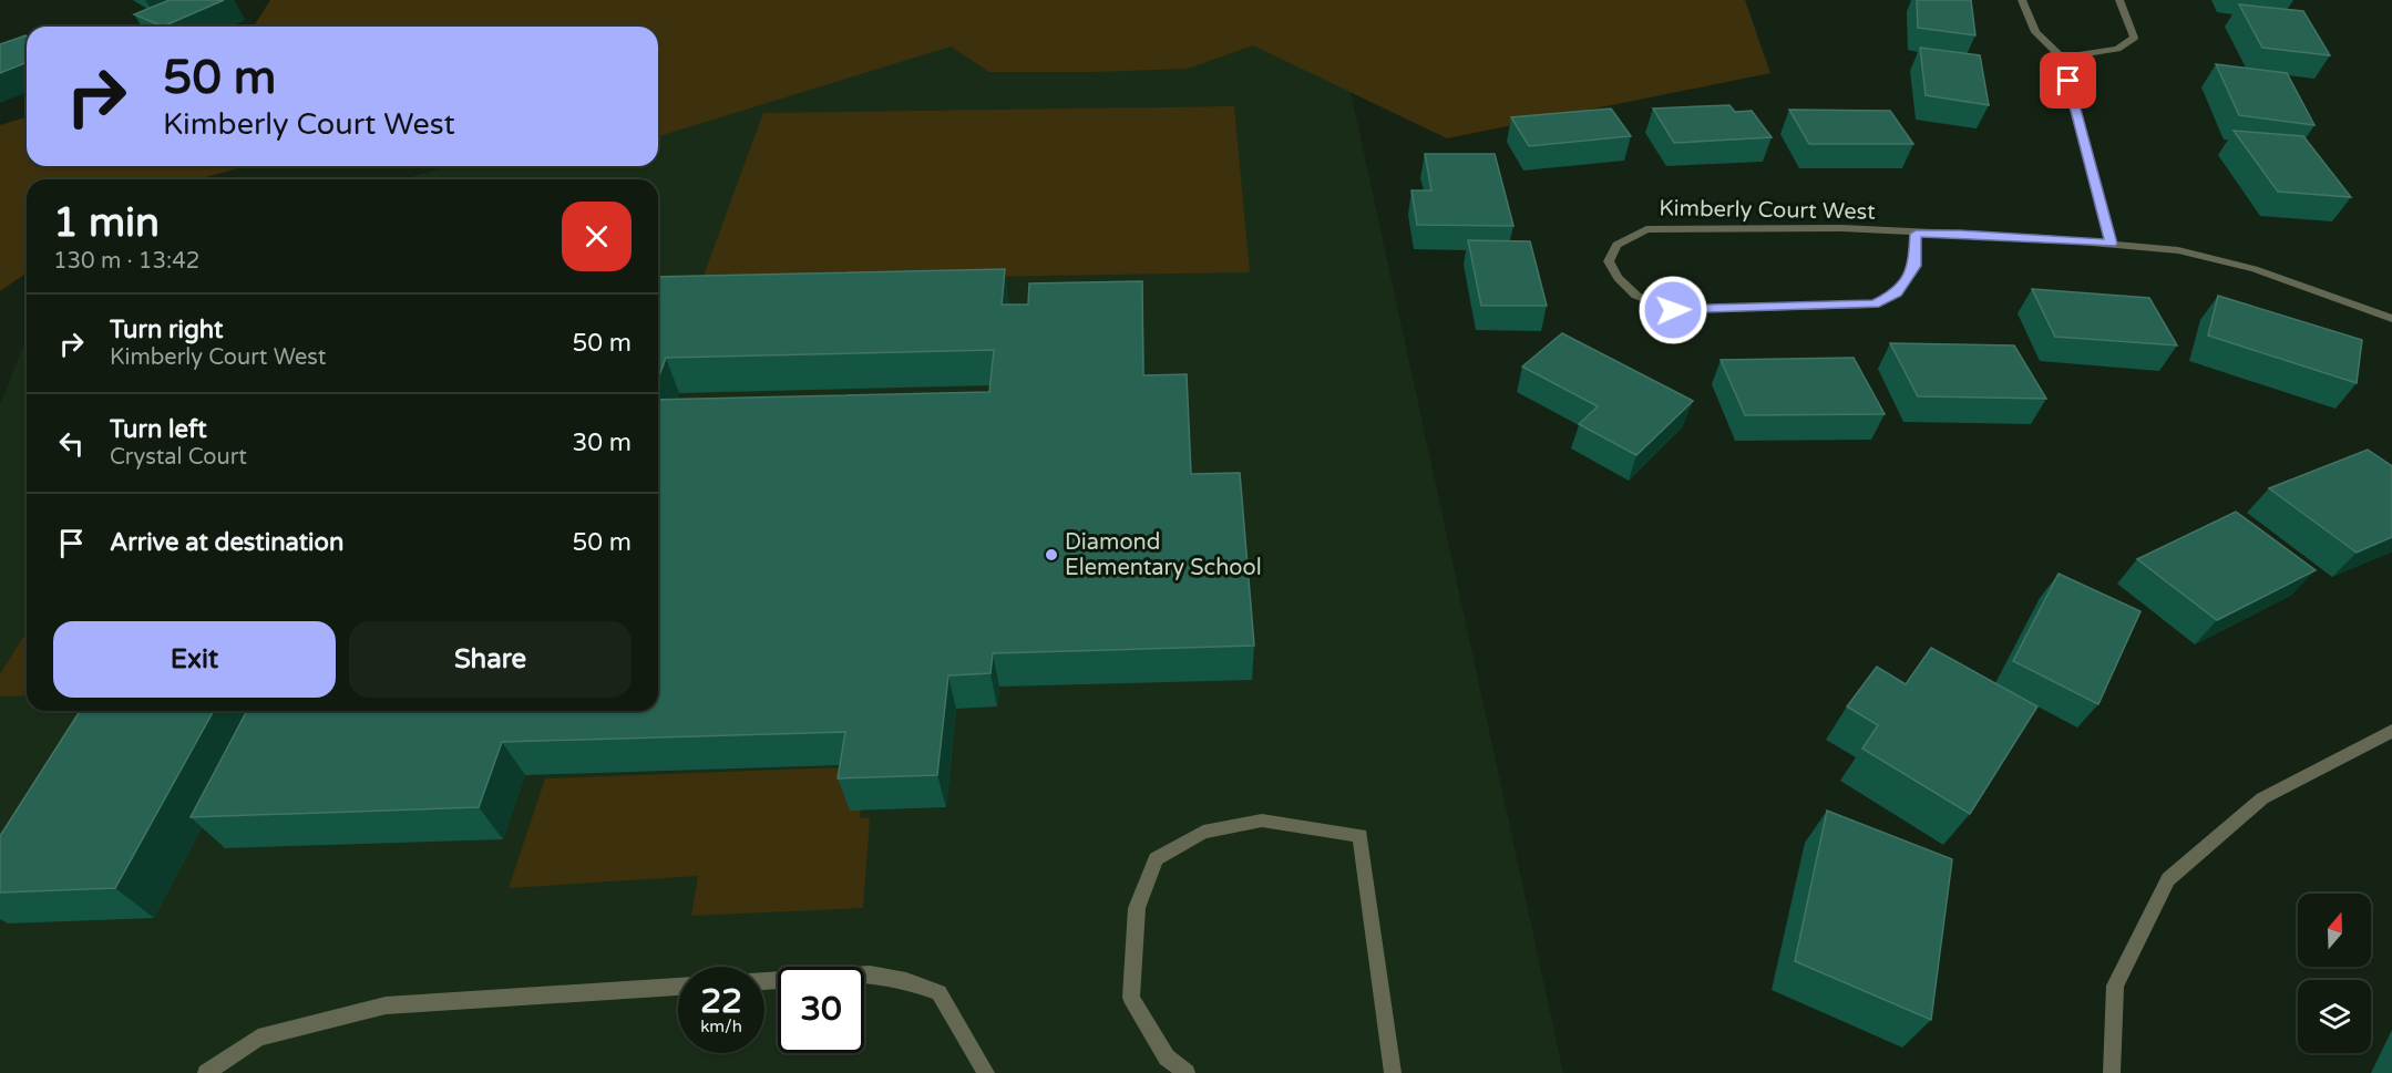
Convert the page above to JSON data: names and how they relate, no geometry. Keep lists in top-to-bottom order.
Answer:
{
  "streets": {
    "street": ["Kimberly Court West"]
  },
  "places": ["Diamond Elementary School"],
  "north": "top",
  "page": {
    "turn": ["50 m", "Kimberly Court West"],
    "heading": ["1 min", "130 m · 13:42"],
    "list": [
      {
        "name": "Turn right",
        "note": "Kimberly Court West",
        "value": "50 m"
      },
      {
        "name": "Turn left",
        "note": "Crystal Court",
        "value": "30 m"
      },
      {
        "name": "Arrive at destination",
        "value": "50 m"
      }
    ],
    "buttons": ["Exit", "Share"],
    "speed": "22 km/h",
    "limit": "30"
  }
}
